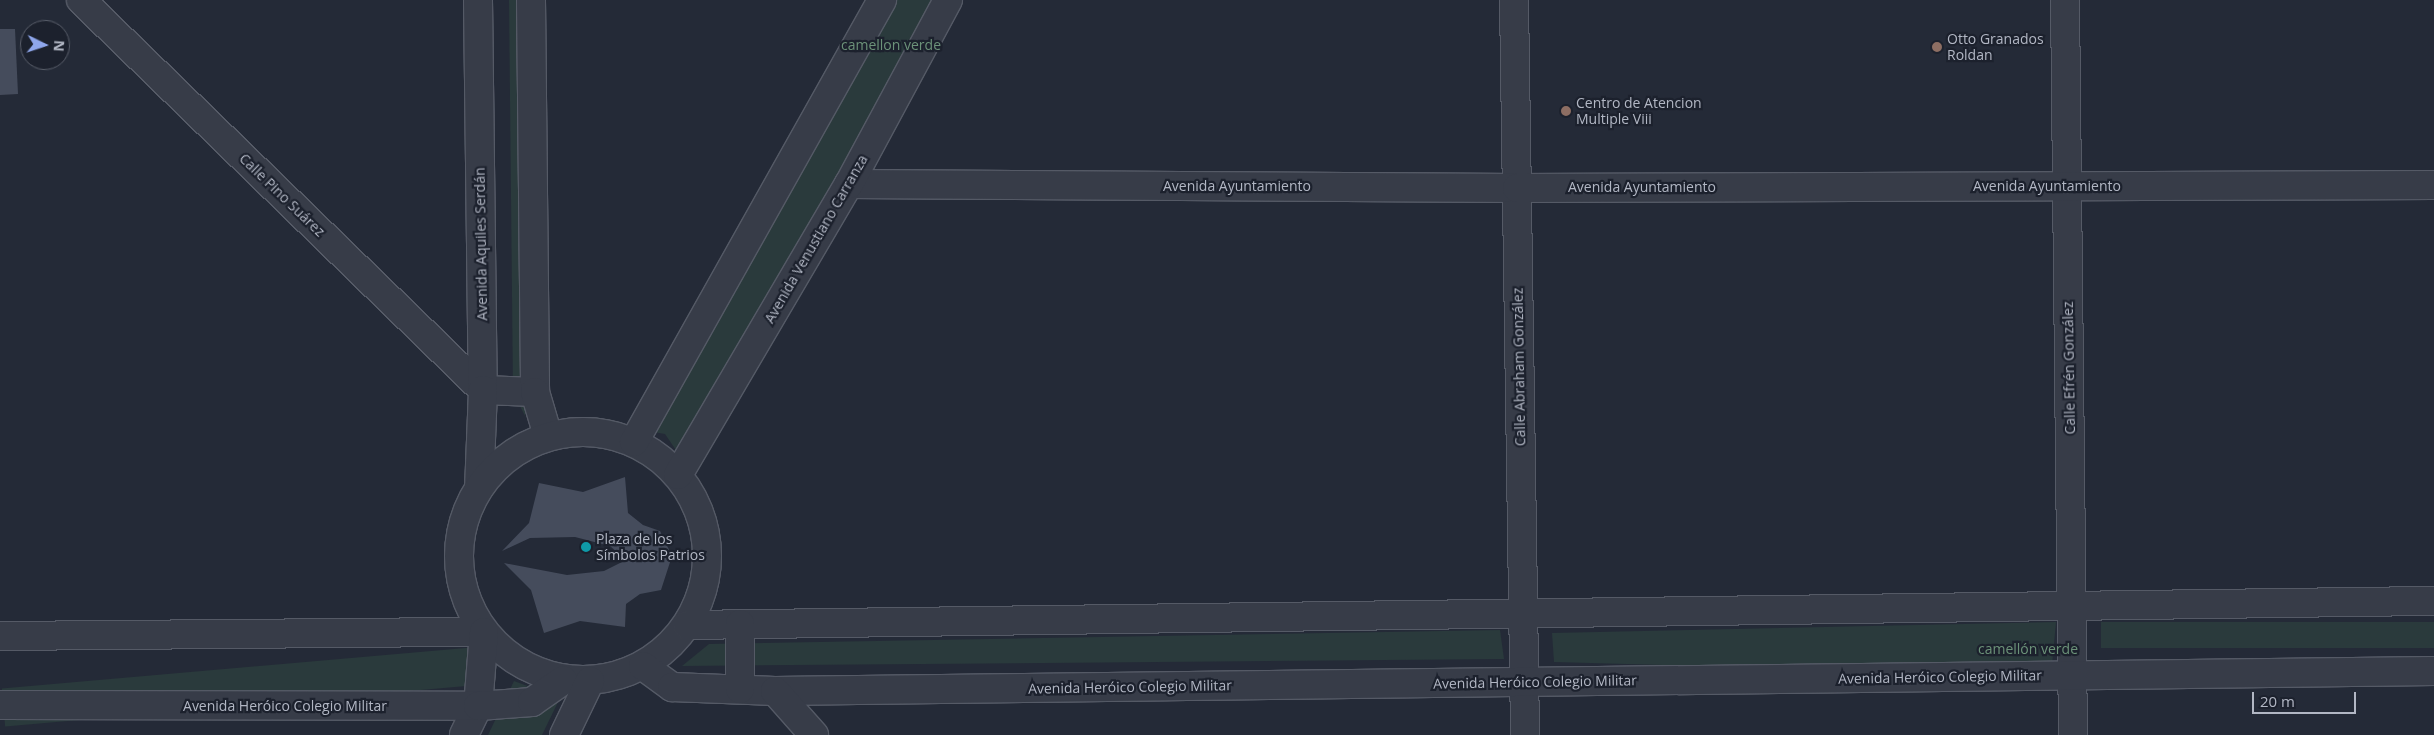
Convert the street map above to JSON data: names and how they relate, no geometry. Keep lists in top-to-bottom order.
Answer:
{
  "streets": {
    "street": [
      "Avenida Ayuntamiento",
      "Calle Pino Suárez",
      "Avenida Venustiano Carranza",
      "Avenida Aquiles Serdán",
      "Calle Abraham González",
      "Calle Efrén González",
      "Avenida Heróico Colegio Militar"
    ]
  },
  "crossings": [
    ["Avenida Ayuntamiento", "Avenida Venustiano Carranza"],
    ["Avenida Ayuntamiento", "Calle Abraham González"],
    ["Avenida Ayuntamiento", "Calle Efrén González"],
    ["Calle Pino Suárez", "Avenida Aquiles Serdán"],
    ["Calle Abraham González", "Avenida Heróico Colegio Militar"],
    ["Calle Efrén González", "Avenida Heróico Colegio Militar"]
  ],
  "parks": ["camellon verde", "camellón verde"],
  "places": ["Otto Granados Roldan", "Centro de Atencion Multiple Viii", "Plaza de los Símbolos Patrios"],
  "scale_bar": "20 m",
  "north": "right"
}
